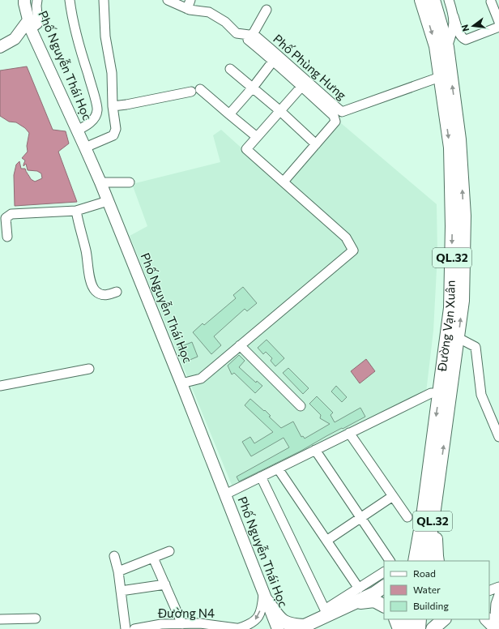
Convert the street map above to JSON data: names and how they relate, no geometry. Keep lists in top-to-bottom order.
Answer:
{
  "streets": {
    "highway": ["QL.32", "Đường Vạn Xuân"],
    "main road": ["Phố Nguyễn Thái Học"],
    "street": ["Phố Phùng Hưng", "Đường N4"]
  },
  "crossings": [
    ["Phố Phùng Hưng", "Đường Vạn Xuân"],
    ["QL.32", "Đường Vạn Xuân"]
  ],
  "legend": ["Road", "Water", "Building"],
  "north": "left"
}
